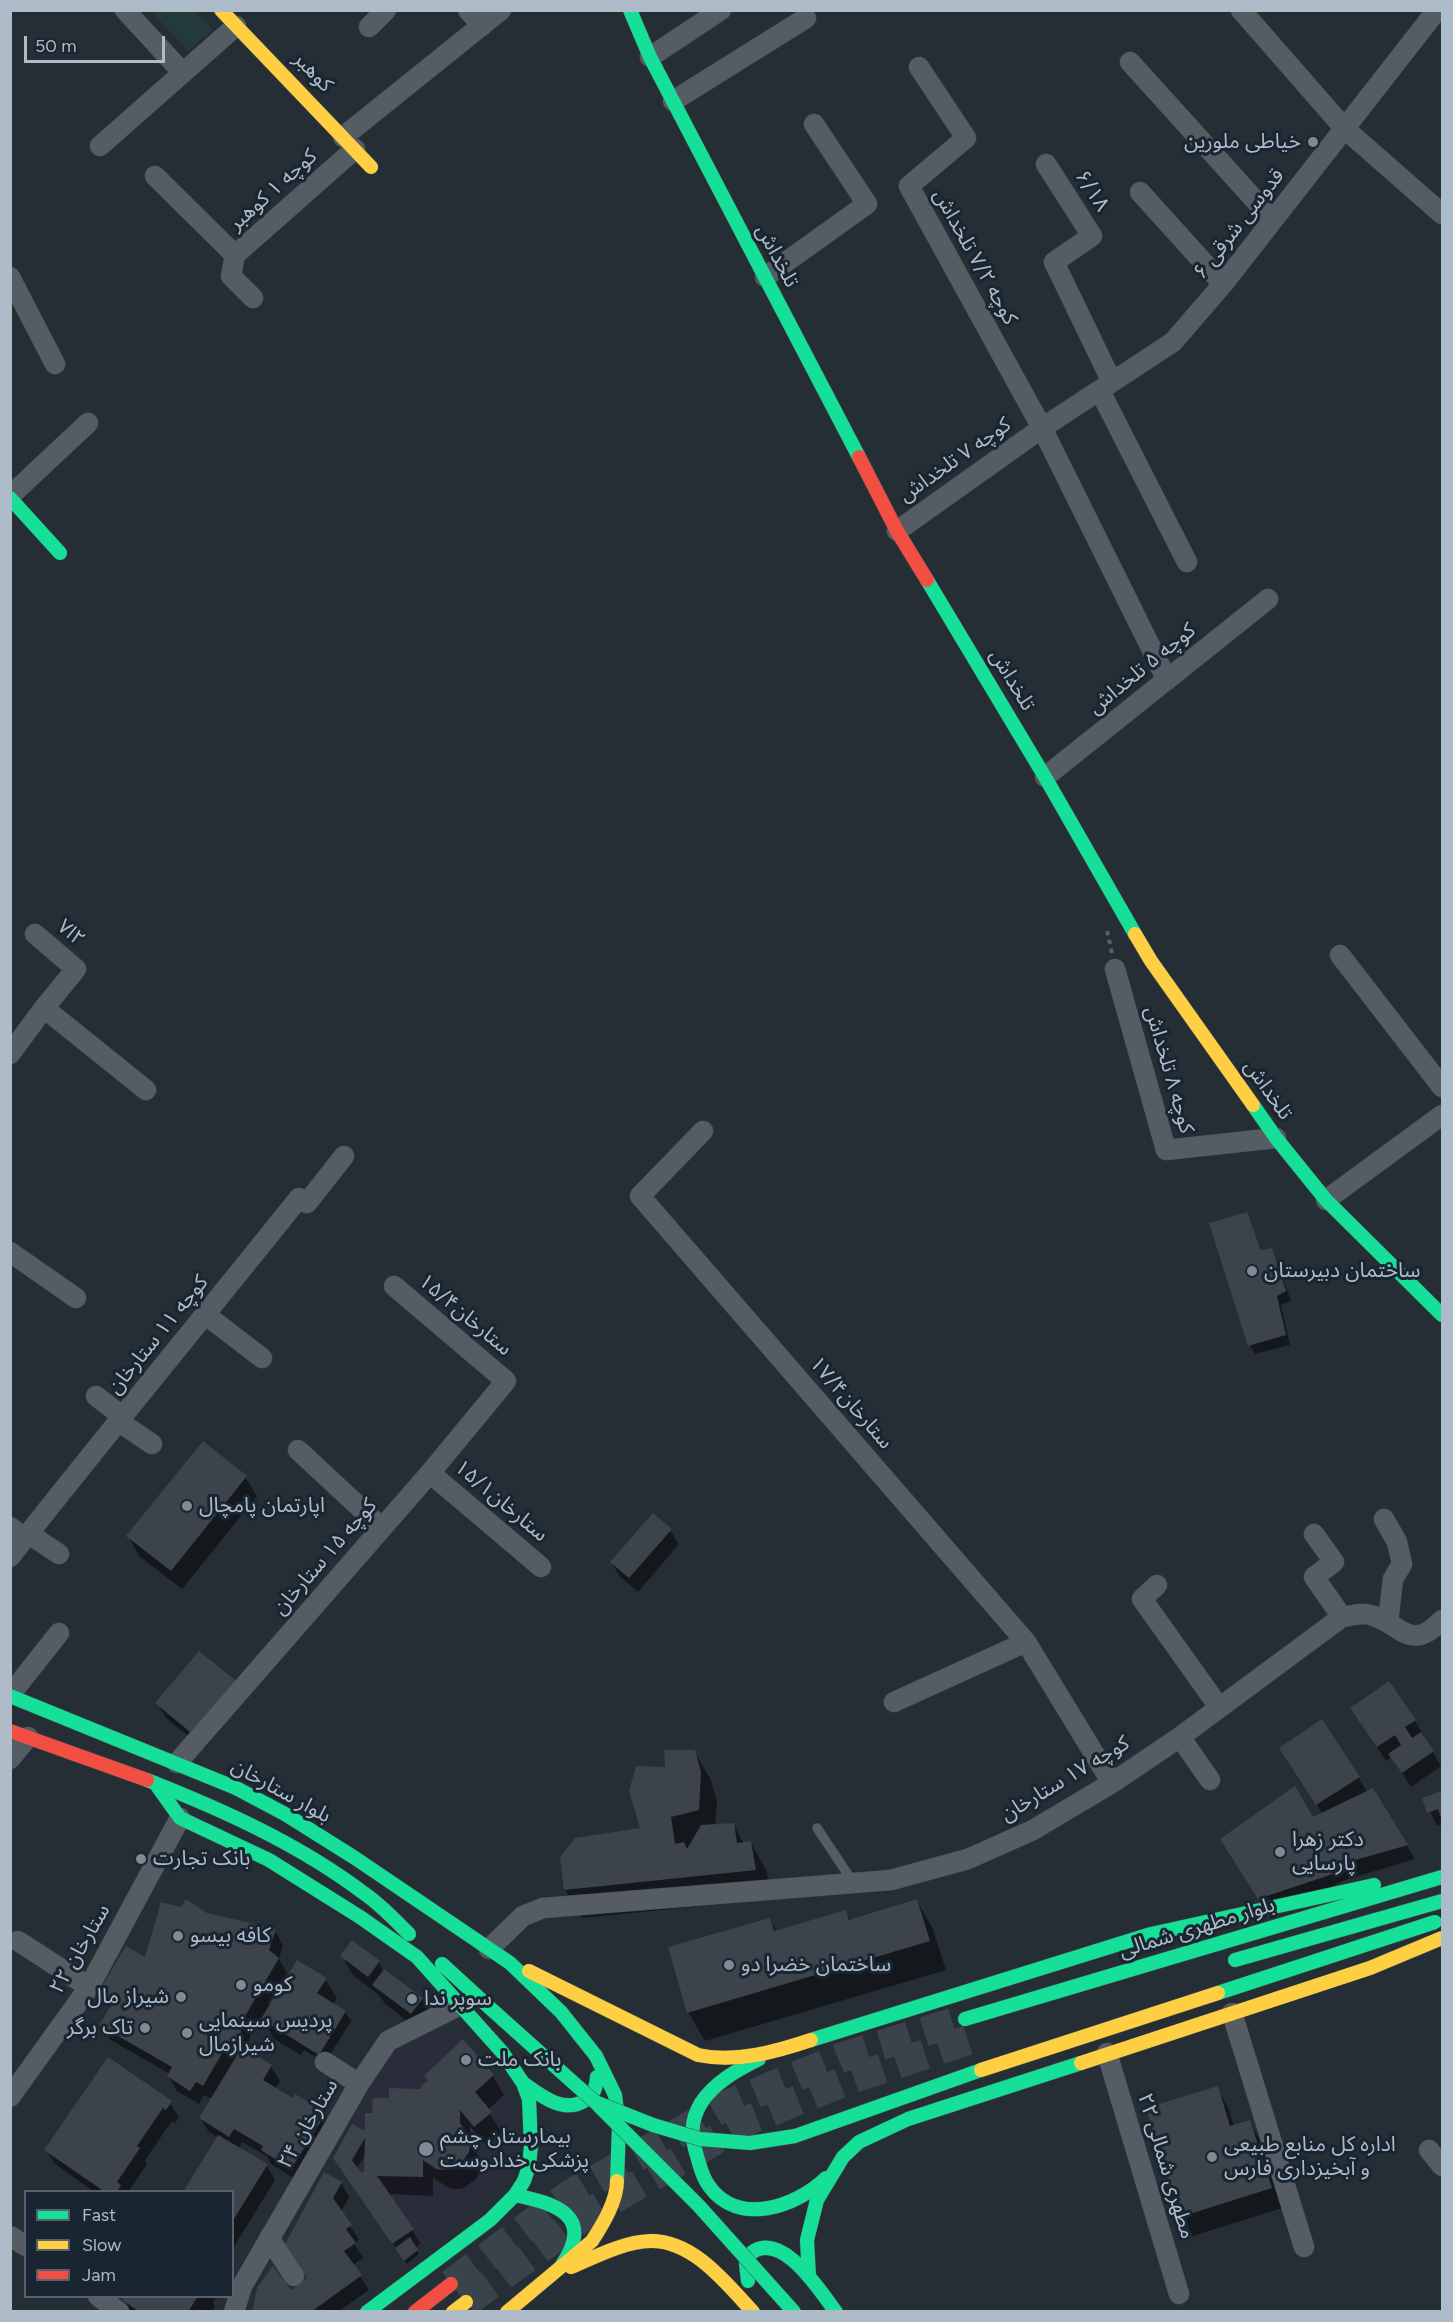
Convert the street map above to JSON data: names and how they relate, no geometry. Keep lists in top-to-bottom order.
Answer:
{
  "streets": {
    "main road": [
      "کوهبر",
      "تلخداش",
      "بلوار ستارخان",
      "بلوار مطهرى شمالى"
    ],
    "street": [
      "کوچه ۱ کوهبر",
      "۶/۱۸",
      "قدوسی شرقی ۶",
      "کوچه ۷/۲ تلخداش",
      "کوچه ۷ تلخداش",
      "کوچه ۵ تلخداش",
      "۷l۲",
      "کوچه ۸ تلخداش",
      "ستارخان۱۵/۴",
      "کوچه ۱۱ ستارخان",
      "ستارخان۱۷/۴",
      "ستارخان۱۵/۱",
      "کوچه ۱۵ ستارخان",
      "کوچه ۱۷ ستارخان",
      "۲۲ ستارخان",
      "۲۴ ستارخان",
      "مطهرى شمالى ۲۲"
    ]
  },
  "crossings": [
    ["کوهبر", "کوچه ۱ کوهبر"],
    ["۶/۱۸", "قدوسی شرقی ۶"],
    ["قدوسی شرقی ۶", "کوچه ۷/۲ تلخداش"],
    ["قدوسی شرقی ۶", "کوچه ۷ تلخداش"],
    ["تلخداش", "کوچه ۷ تلخداش"],
    ["تلخداش", "کوچه ۵ تلخداش"],
    ["تلخداش", "کوچه ۸ تلخداش"],
    ["کوچه ۷/۲ تلخداش", "کوچه ۷ تلخداش"],
    ["ستارخان۱۵/۴", "کوچه ۱۵ ستارخان"],
    ["ستارخان۱۷/۴", "کوچه ۱۷ ستارخان"],
    ["ستارخان۱۵/۱", "کوچه ۱۵ ستارخان"],
    ["کوچه ۱۵ ستارخان", "بلوار ستارخان"],
    ["کوچه ۱۷ ستارخان", "بلوار ستارخان"]
  ],
  "places": [
    "خیاطی ملورین",
    "ساختمان دبیرستان",
    "اپارتمان پامچال",
    "دکتر زهرا پارسایی",
    "بانک تجارت",
    "کافه بیسو",
    "ساختمان خضرا دو",
    "کومو",
    "شیراز مال",
    "سوپر ندا",
    "تاک برگر",
    "پردیس سینمایی شیرازمال",
    "بانک ملت",
    "بیمارستان چشم پزشکی خدادوست",
    "اداره کل منابع طبیعى و آبخیزدارى فارس"
  ],
  "legend": ["Fast", "Slow", "Jam"],
  "scale_bar": "50 m"
}
